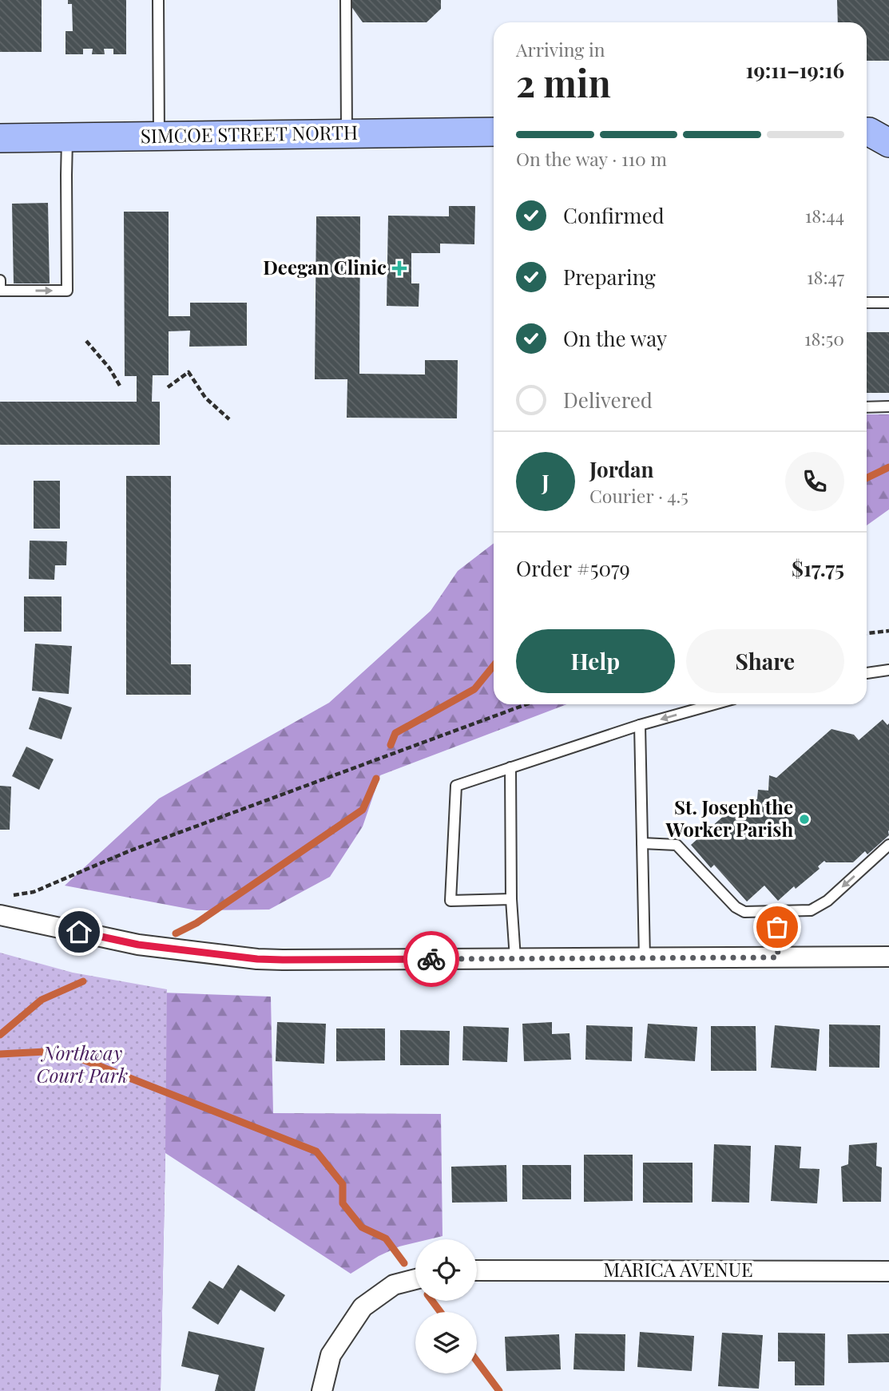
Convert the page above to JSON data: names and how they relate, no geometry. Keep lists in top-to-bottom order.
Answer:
{
  "streets": {
    "main road": ["SIMCOE STREET NORTH"],
    "street": ["MARICA AVENUE"]
  },
  "parks": ["Northway Court Park"],
  "places": {
    "health": ["Deegan Clinic"],
    "other": ["St. Joseph the Worker Parish"]
  },
  "page": {
    "heading": ["2 min", "Arriving in", "19:11–19:16"],
    "panel": [
      "Jordan",
      "Courier · 4.5",
      "Order #5079",
      "$17.75"
    ],
    "bar": "On the way · 110 m",
    "list": [
      ["Confirmed", "18:44"],
      ["Preparing", "18:47"],
      ["On the way", "18:50"],
      "Delivered"
    ],
    "round": "J",
    "buttons": ["Help", "Share"]
  }
}
